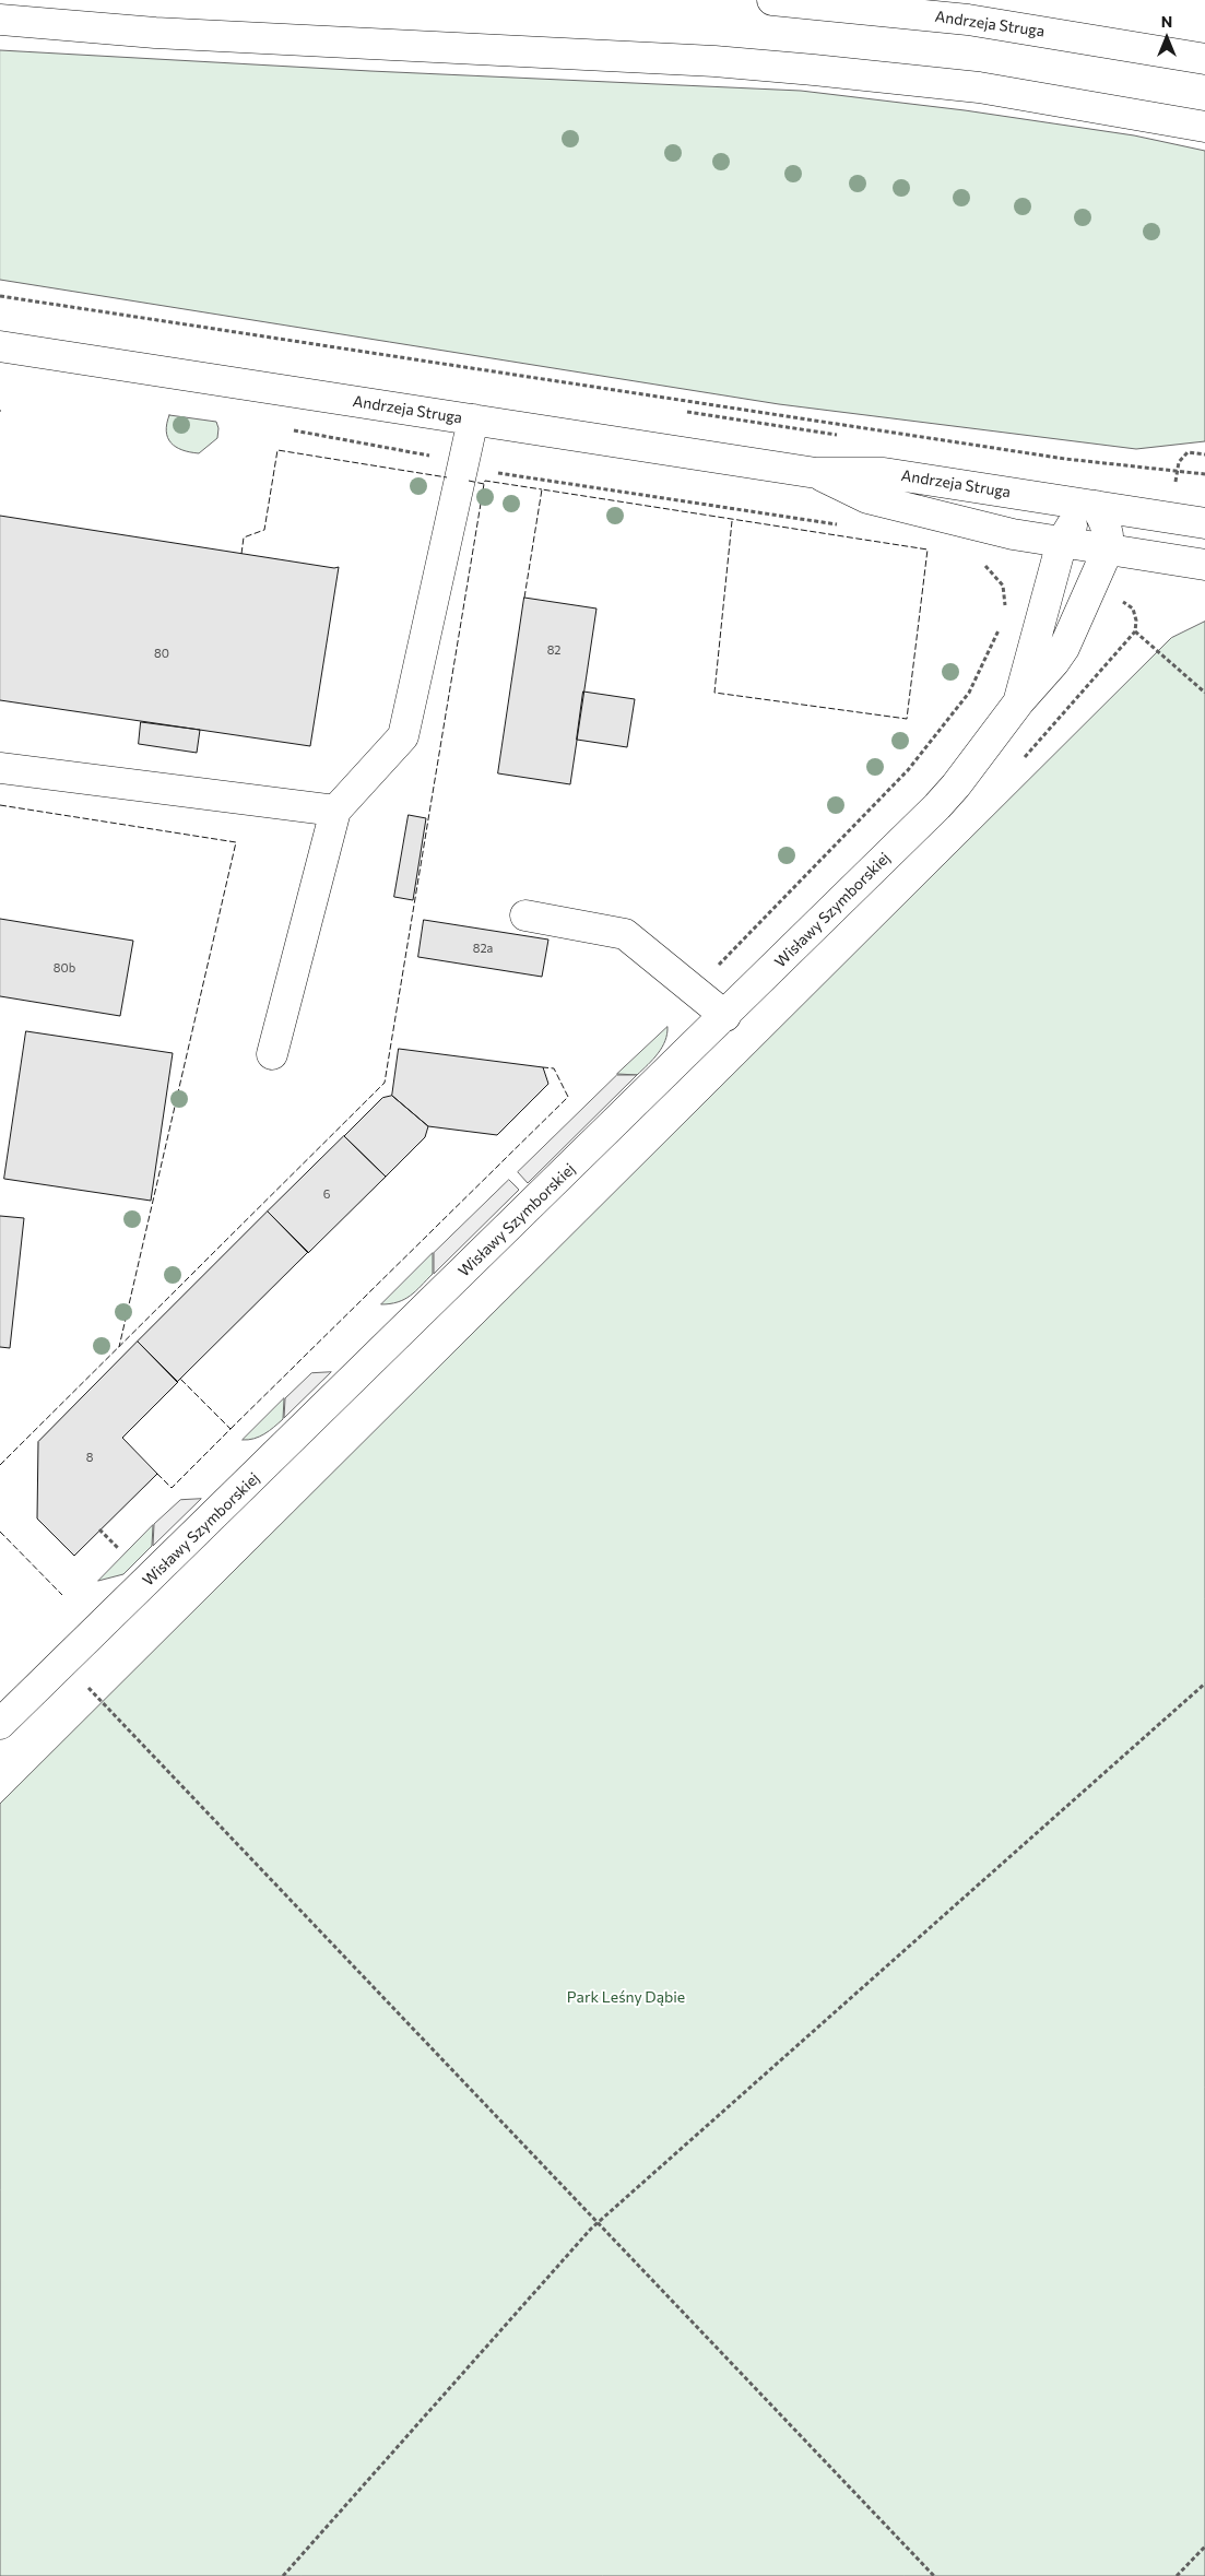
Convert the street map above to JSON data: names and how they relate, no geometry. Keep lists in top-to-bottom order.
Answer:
{
  "streets": {
    "street": ["Andrzeja Struga", "Wisławy Szymborskiej"]
  },
  "crossings": [
    ["Andrzeja Struga", "Wisławy Szymborskiej"]
  ],
  "parks": ["Park Leśny Dąbie"],
  "house_numbers": [
    "82",
    "80",
    "82a",
    "80b",
    "6",
    "8"
  ],
  "north": "top"
}
